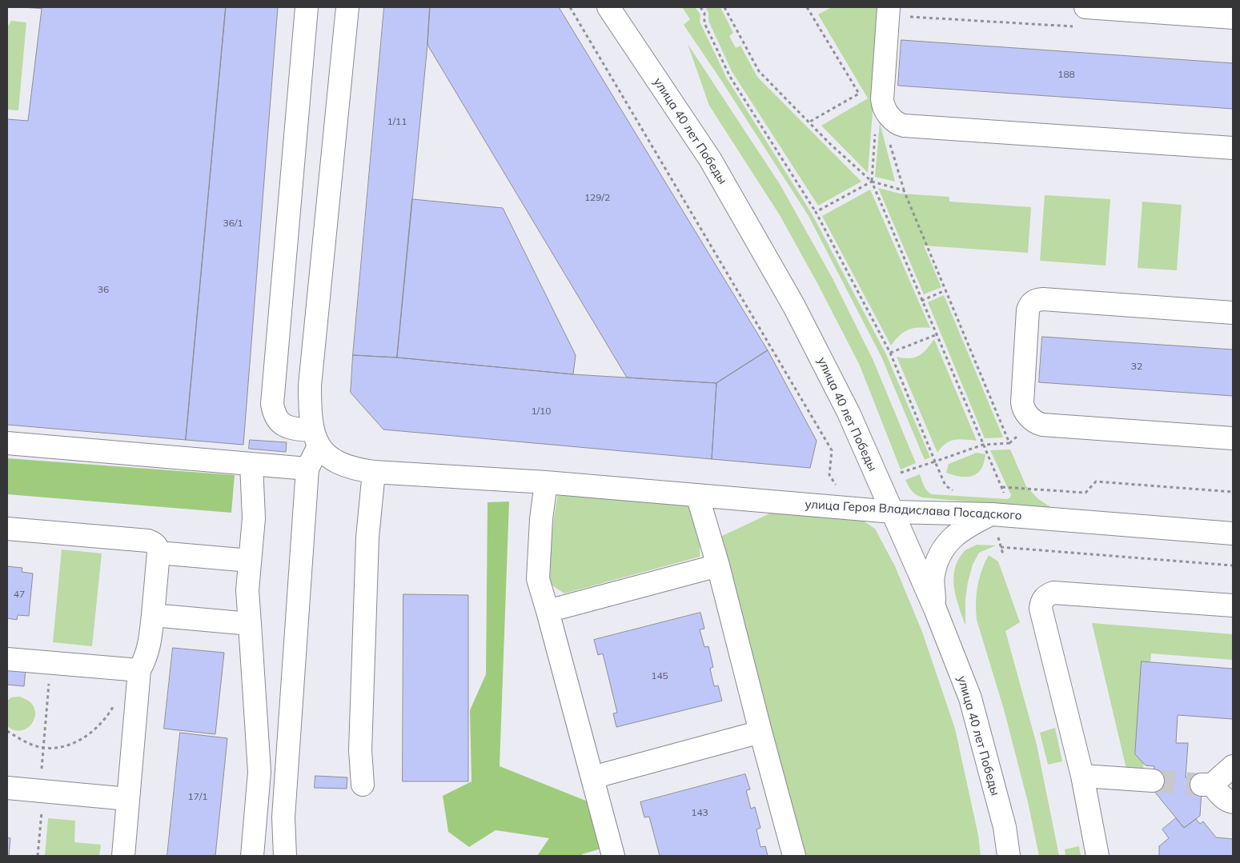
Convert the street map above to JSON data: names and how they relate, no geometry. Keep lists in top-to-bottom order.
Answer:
{
  "streets": {
    "street": ["улица 40 лет Победы", "улица Героя Владислава Посадского"]
  },
  "crossings": [
    ["улица 40 лет Победы", "улица Героя Владислава Посадского"]
  ],
  "house_numbers": [
    "188",
    "1/11",
    "129/2",
    "36/1",
    "36",
    "32",
    "1/10",
    "47",
    "145",
    "17/1",
    "143"
  ]
}
